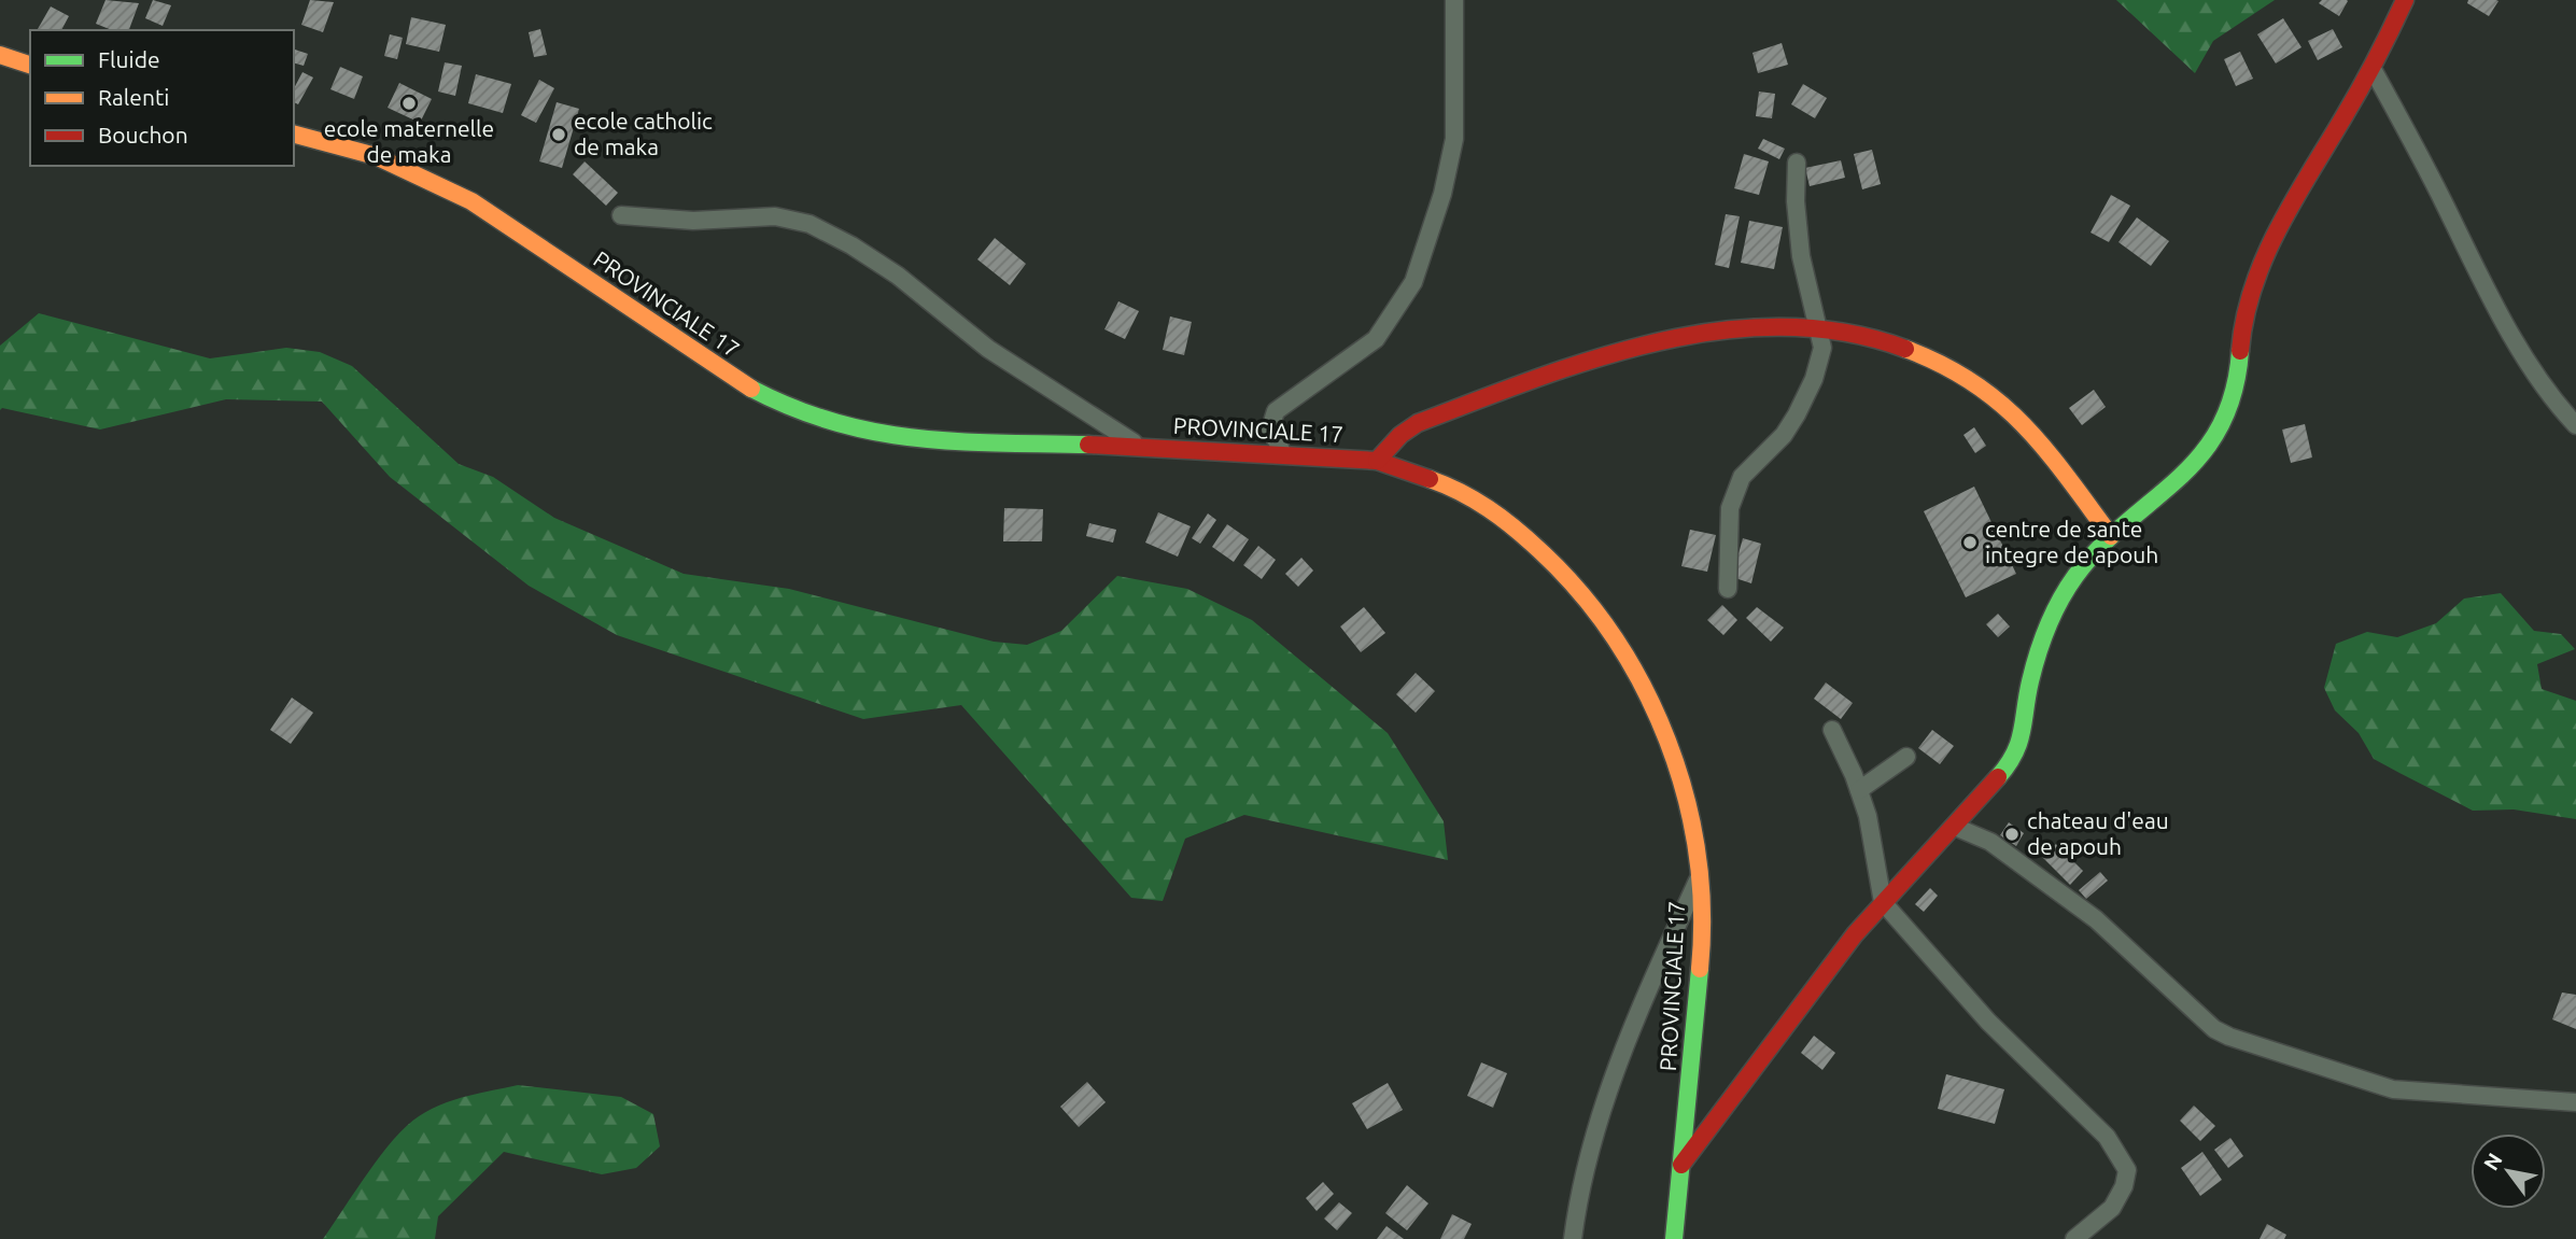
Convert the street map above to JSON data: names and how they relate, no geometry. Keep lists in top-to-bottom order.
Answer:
{
  "streets": {
    "street": ["PROVINCIALE 17"]
  },
  "places": [
    "ecole maternelle de maka",
    "ecole catholic de maka",
    "centre de sante integre de apouh",
    "chateau d'eau de apouh"
  ],
  "legend": ["Fluide", "Ralenti", "Bouchon"],
  "north": "top left"
}
